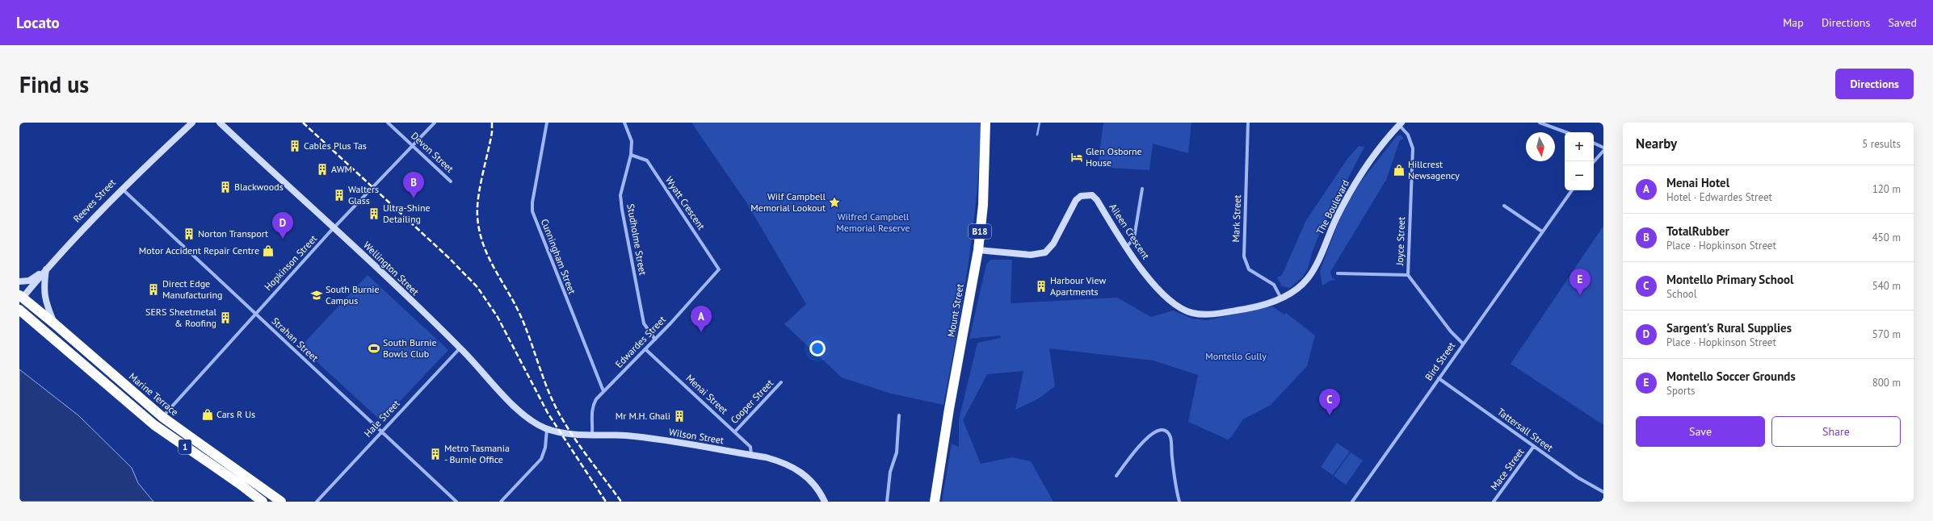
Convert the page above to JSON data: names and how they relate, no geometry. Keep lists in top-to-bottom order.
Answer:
{
  "streets": {
    "highway": [
      "B18",
      "Mount Street",
      "Marine Terrace",
      "1"
    ],
    "street": [
      "Devon Street",
      "Reeves Street",
      "Wyatt Crescent",
      "The Boulevard",
      "Mark Street",
      "Aileen Crescent",
      "Studholme Street",
      "Joyce Street",
      "Cunningham Street",
      "Hopkinson Street",
      "Wellington Street",
      "Strahan Street",
      "Edwardes Street",
      "Bird Street",
      "Menai Street",
      "Cooper Street",
      "Hale Street",
      "Tattersall Street",
      "Wilson Street",
      "Mace Street"
    ]
  },
  "crossings": [
    ["Devon Street", "Hopkinson Street"],
    ["Reeves Street", "Strahan Street"],
    ["Reeves Street", "Marine Terrace"],
    ["Wyatt Crescent", "Studholme Street"],
    ["Wyatt Crescent", "Edwardes Street"],
    ["The Boulevard", "Mark Street"],
    ["The Boulevard", "Aileen Crescent"],
    ["The Boulevard", "Joyce Street"],
    ["Mark Street", "Aileen Crescent"],
    ["Aileen Crescent", "Mount Street"],
    ["Studholme Street", "Edwardes Street"],
    ["Joyce Street", "Bird Street"],
    ["Cunningham Street", "Edwardes Street"],
    ["Hopkinson Street", "Wellington Street"],
    ["Hopkinson Street", "Strahan Street"],
    ["Hopkinson Street", "Marine Terrace"],
    ["Wellington Street", "Hale Street"],
    ["Wellington Street", "Wilson Street"],
    ["Strahan Street", "Hale Street"],
    ["Edwardes Street", "Menai Street"],
    ["Edwardes Street", "Wilson Street"],
    ["Bird Street", "Tattersall Street"],
    ["Menai Street", "Cooper Street"],
    ["Menai Street", "Wilson Street"],
    ["Tattersall Street", "Mace Street"]
  ],
  "parks": ["Wilfred Campbell Memorial Reserve", "Montello Gully"],
  "places": {
    "building": [
      "Cables Plus Tas",
      "AWM",
      "Blackwoods",
      "Walters Glass",
      "Ultra-Shine Detailing",
      "Norton Transport",
      "Harbour View Apartments",
      "Direct Edge Manufacturing",
      "SERS Sheetmetal & Roofing",
      "Mr M.H. Ghali",
      "Metro Tasmania - Burnie Office"
    ],
    "hotel": ["Glen Osborne House"],
    "shop": ["Hillcrest Newsagency", "Motor Accident Repair Centre", "Cars R Us"],
    "place": ["Wilf Campbell Memorial Lookout"],
    "school or university": ["South Burnie Campus"],
    "sports": ["South Burnie Bowls Club"]
  },
  "north": "bottom",
  "page": {
    "header": "Locato",
    "nav": ["Map", "Directions", "Saved"],
    "buttons": [
      "Directions",
      ["Save", "Share"]
    ],
    "title": "Find us",
    "heading": ["Nearby", "5 results"],
    "map_buttons": ["+", "−"],
    "list": [
      {
        "mark": "A",
        "name": "Menai Hotel",
        "note": "Hotel · Edwardes Street",
        "value": "120 m"
      },
      {
        "mark": "B",
        "name": "TotalRubber",
        "note": "Place · Hopkinson Street",
        "value": "450 m"
      },
      {
        "mark": "C",
        "name": "Montello Primary School",
        "note": "School",
        "value": "540 m"
      },
      {
        "mark": "D",
        "name": "Sargent's Rural Supplies",
        "note": "Place · Hopkinson Street",
        "value": "570 m"
      },
      {
        "mark": "E",
        "name": "Montello Soccer Grounds",
        "note": "Sports",
        "value": "800 m"
      }
    ],
    "pins": [
      "B",
      "D",
      "E",
      "A",
      "C"
    ]
  }
}
